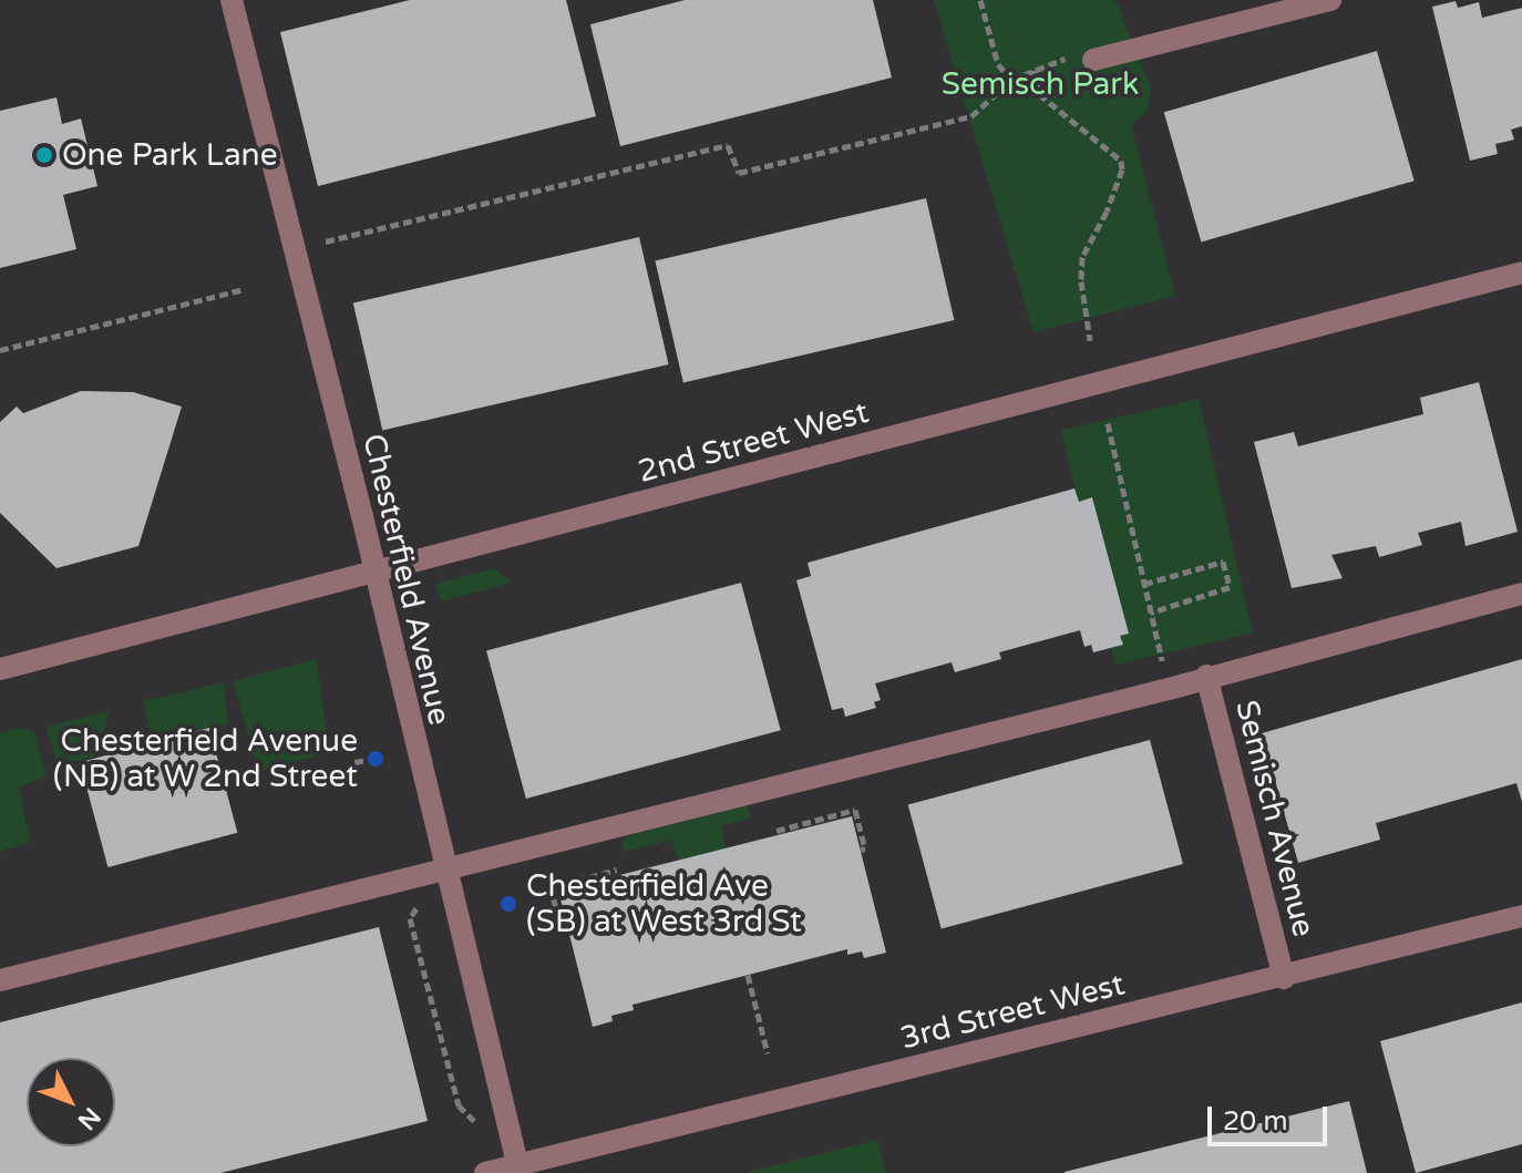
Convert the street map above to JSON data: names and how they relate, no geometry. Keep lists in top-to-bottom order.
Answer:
{
  "streets": {
    "street": [
      "2nd Street West",
      "Chesterfield Avenue",
      "Semisch Avenue",
      "3rd Street West"
    ]
  },
  "crossings": [
    ["2nd Street West", "Chesterfield Avenue"],
    ["Chesterfield Avenue", "3rd Street West"],
    ["Semisch Avenue", "3rd Street West"]
  ],
  "parks": ["Semisch Park"],
  "places": ["One Park Lane", "Chesterfield Avenue (NB) at W 2nd Street", "Chesterfield Ave (SB) at West 3rd St"],
  "scale_bar": "20 m",
  "north": "bottom right"
}
